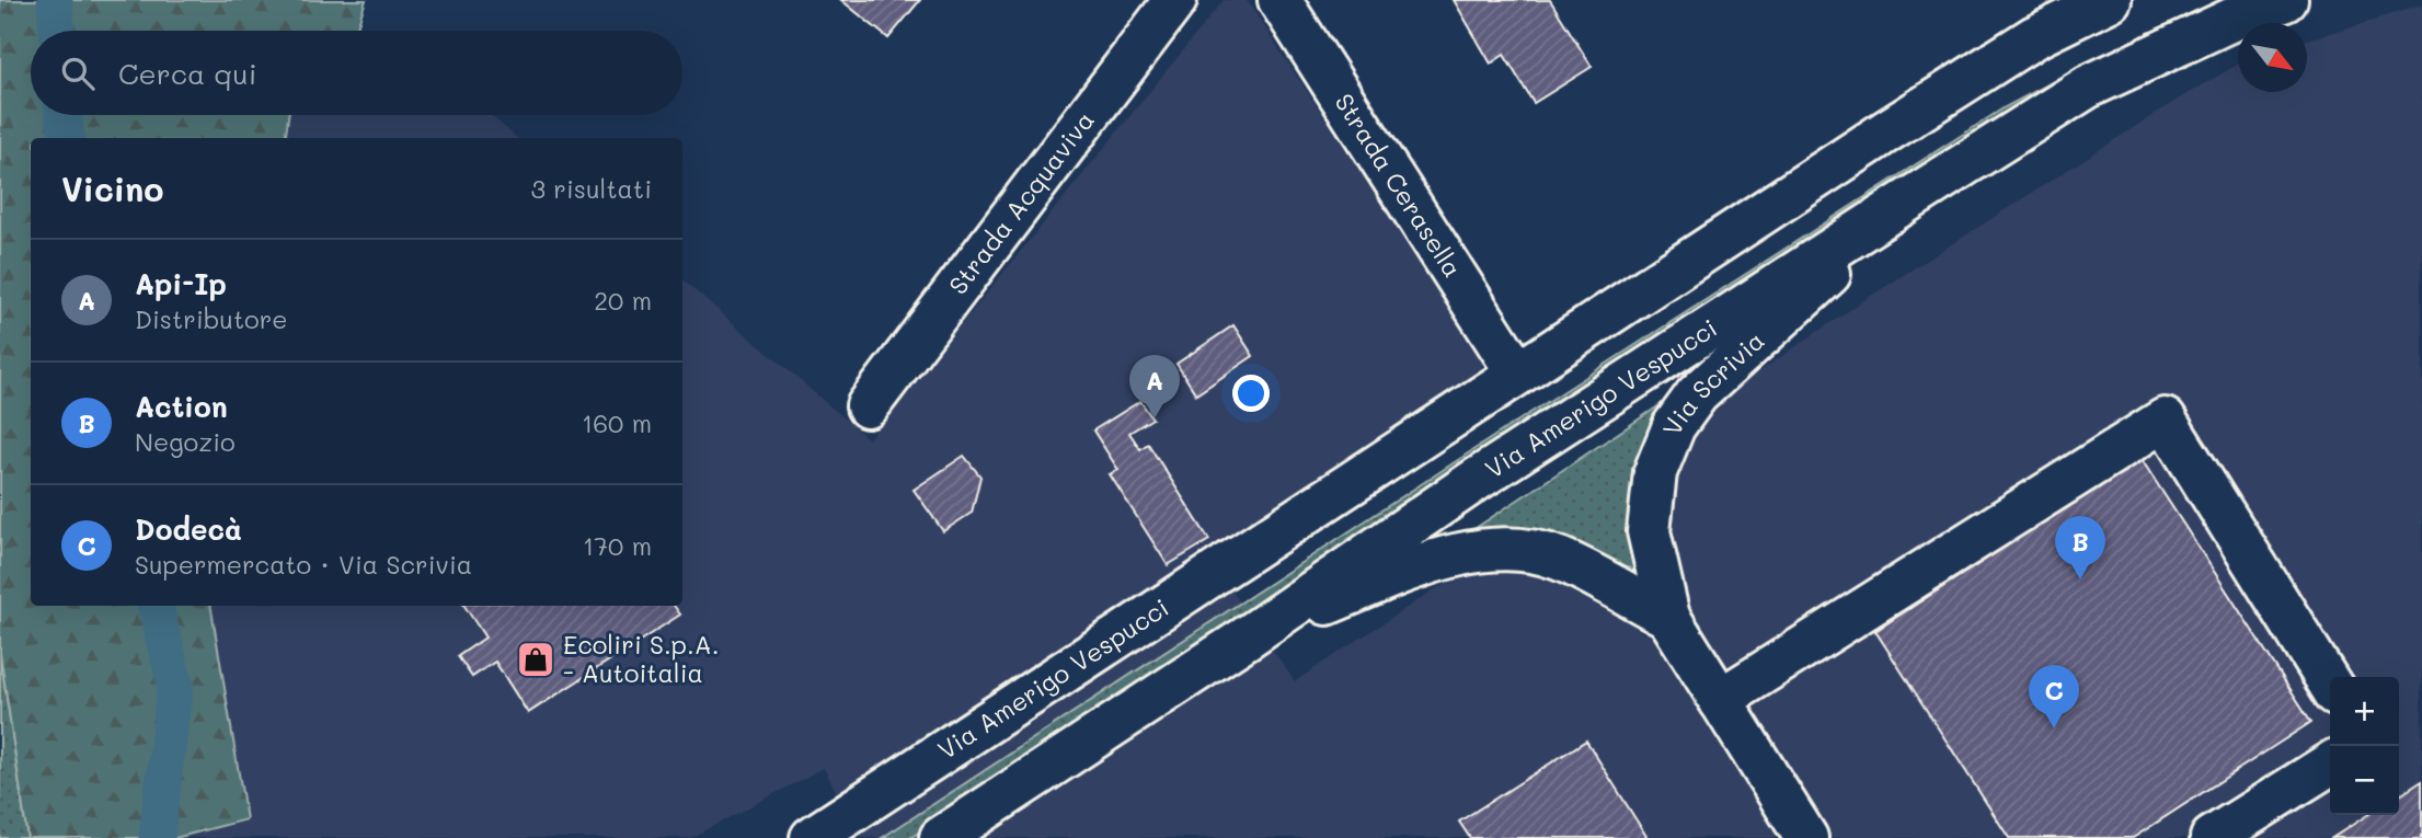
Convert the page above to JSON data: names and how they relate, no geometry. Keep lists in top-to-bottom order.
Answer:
{
  "streets": {
    "street": [
      "Strada Cerasella",
      "Strada Acquaviva",
      "Via Scrivia",
      "Via Amerigo Vespucci"
    ]
  },
  "crossings": [
    ["Strada Cerasella", "Via Amerigo Vespucci"],
    ["Via Scrivia", "Via Amerigo Vespucci"]
  ],
  "places": {
    "shop": ["Ecoliri S.p.A. - Autoitalia"]
  },
  "north": "bottom right",
  "page": {
    "search": "Cerca qui",
    "heading": ["Vicino", "3 risultati"],
    "list": [
      {
        "mark": "A",
        "name": "Api-Ip",
        "note": "Distributore",
        "value": "20 m"
      },
      {
        "mark": "B",
        "name": "Action",
        "note": "Negozio",
        "value": "160 m"
      },
      {
        "mark": "C",
        "name": "Dodecà",
        "note": "Supermercato · Via Scrivia",
        "value": "170 m"
      }
    ],
    "pins": ["A", "B", "C"],
    "map_buttons": ["+", "−"]
  }
}
